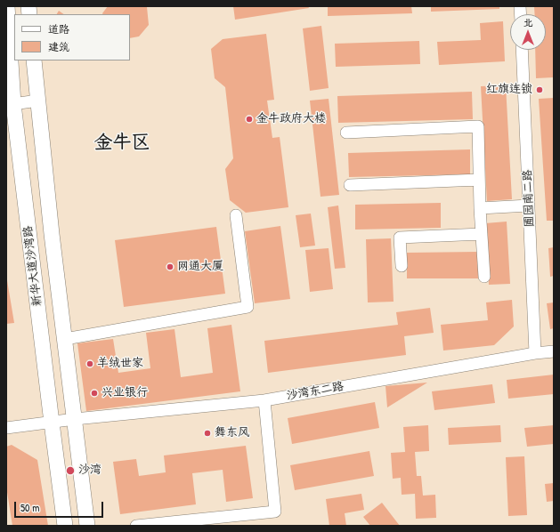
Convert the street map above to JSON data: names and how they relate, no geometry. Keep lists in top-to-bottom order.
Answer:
{
  "streets": {
    "main road": ["新华大道沙湾路"],
    "street": ["圃园南二路", "沙湾东二路"]
  },
  "crossings": [
    ["圃园南二路", "沙湾东二路"],
    ["新华大道沙湾路", "沙湾东二路"]
  ],
  "districts": ["金牛区"],
  "places": [
    "红旗连锁",
    "金牛政府大楼",
    "网通大厦",
    "羊绒世家",
    "兴业银行",
    "舞东风",
    "沙湾"
  ],
  "legend": ["道路", "建筑"],
  "scale_bar": "50 m",
  "north": "top"
}
